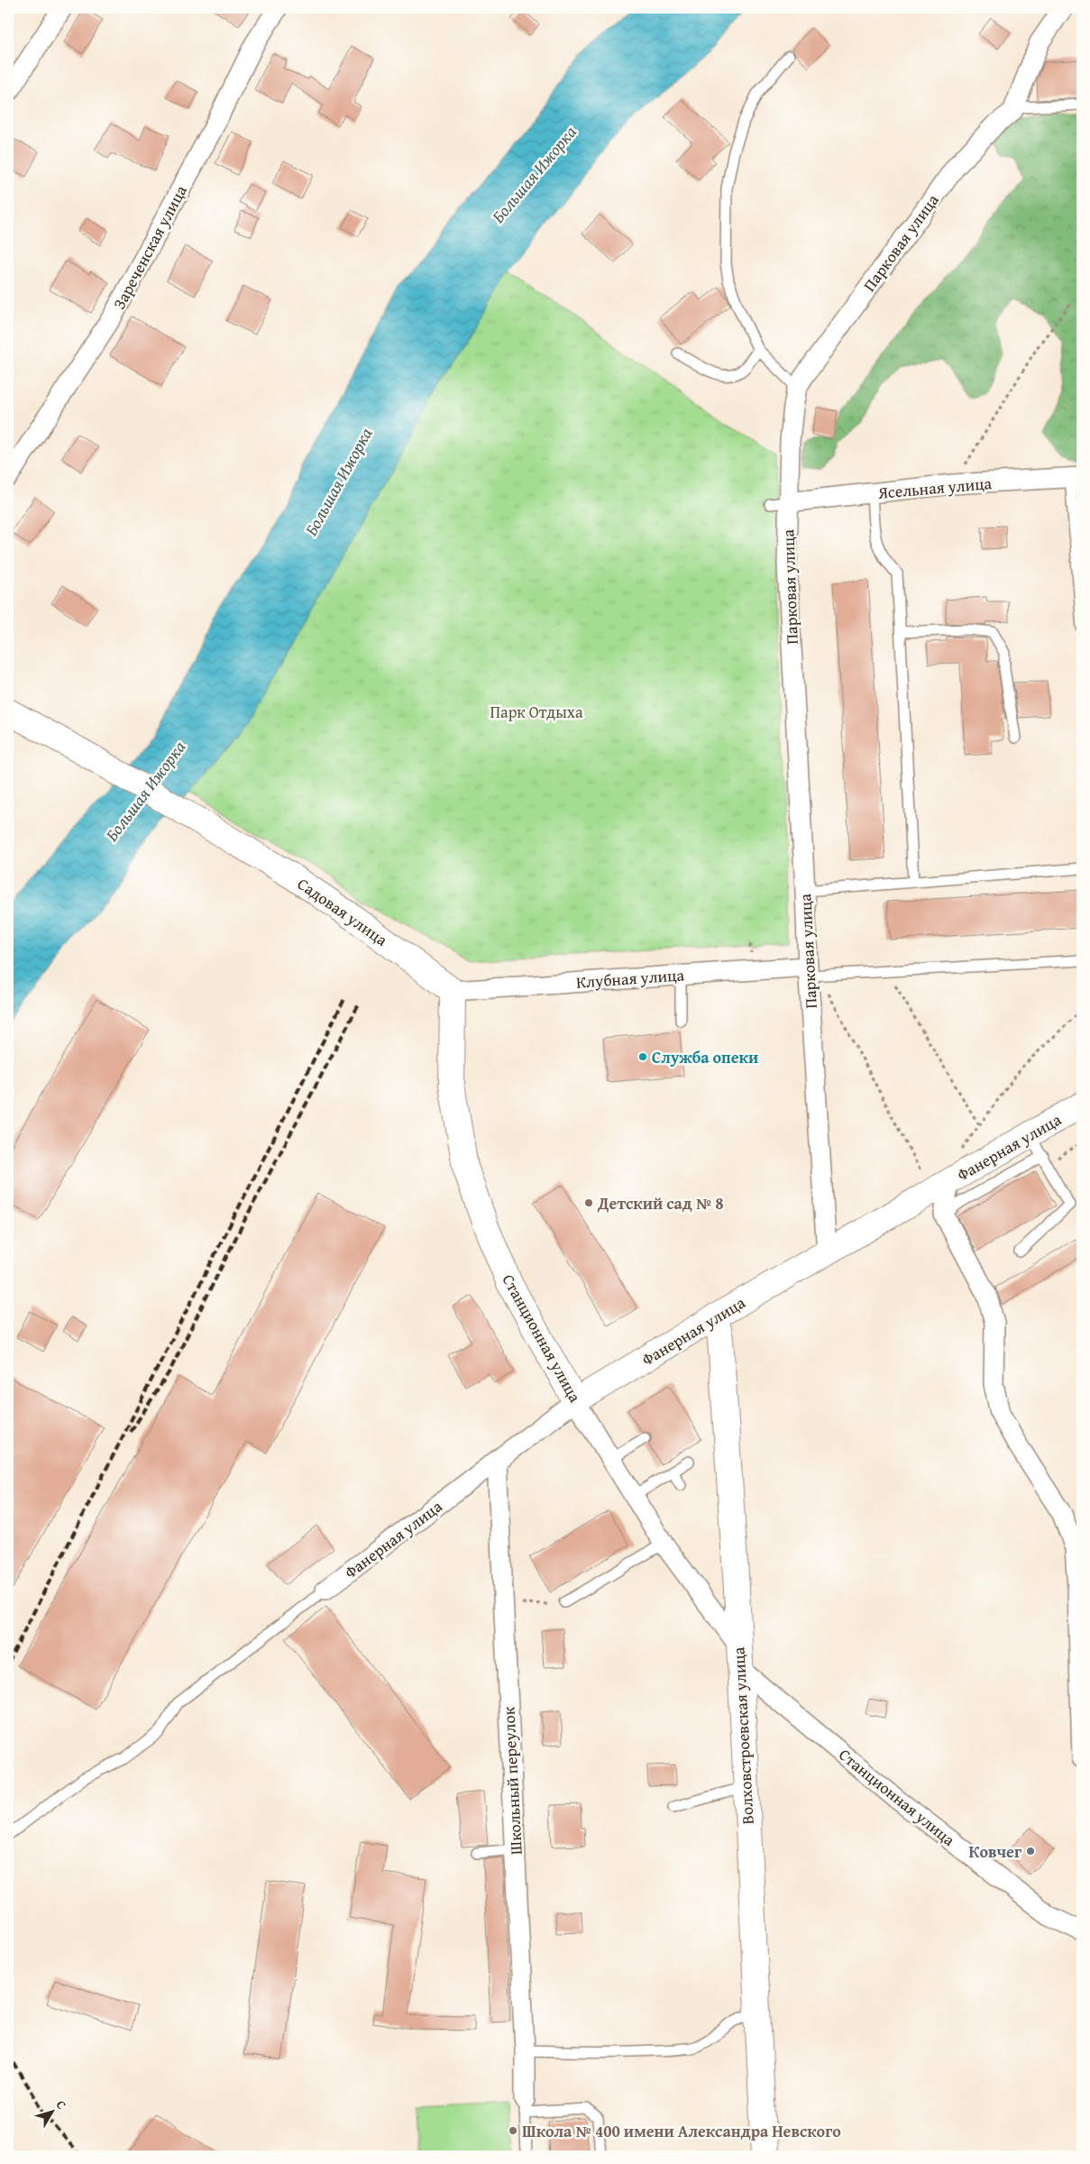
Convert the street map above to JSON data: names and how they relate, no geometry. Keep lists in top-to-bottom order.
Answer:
{
  "streets": {
    "street": [
      "Парковая улица",
      "Зареченская улица",
      "Ясельная улица",
      "Садовая улица",
      "Клубная улица",
      "Фанерная улица",
      "Станционная улица",
      "Волховстроевская улица",
      "Школьный переулок"
    ]
  },
  "crossings": [
    ["Парковая улица", "Ясельная улица"],
    ["Парковая улица", "Клубная улица"],
    ["Парковая улица", "Фанерная улица"],
    ["Садовая улица", "Клубная улица"],
    ["Садовая улица", "Станционная улица"],
    ["Клубная улица", "Станционная улица"],
    ["Фанерная улица", "Станционная улица"],
    ["Фанерная улица", "Волховстроевская улица"],
    ["Фанерная улица", "Школьный переулок"],
    ["Станционная улица", "Волховстроевская улица"]
  ],
  "water": ["Большая Ижорка"],
  "parks": ["Парк Отдыха"],
  "places": [
    "Служба опеки",
    "Детский сад № 8",
    "Ковчег",
    "Школа № 400 имени Александра Невского"
  ],
  "north": "top right"
}
